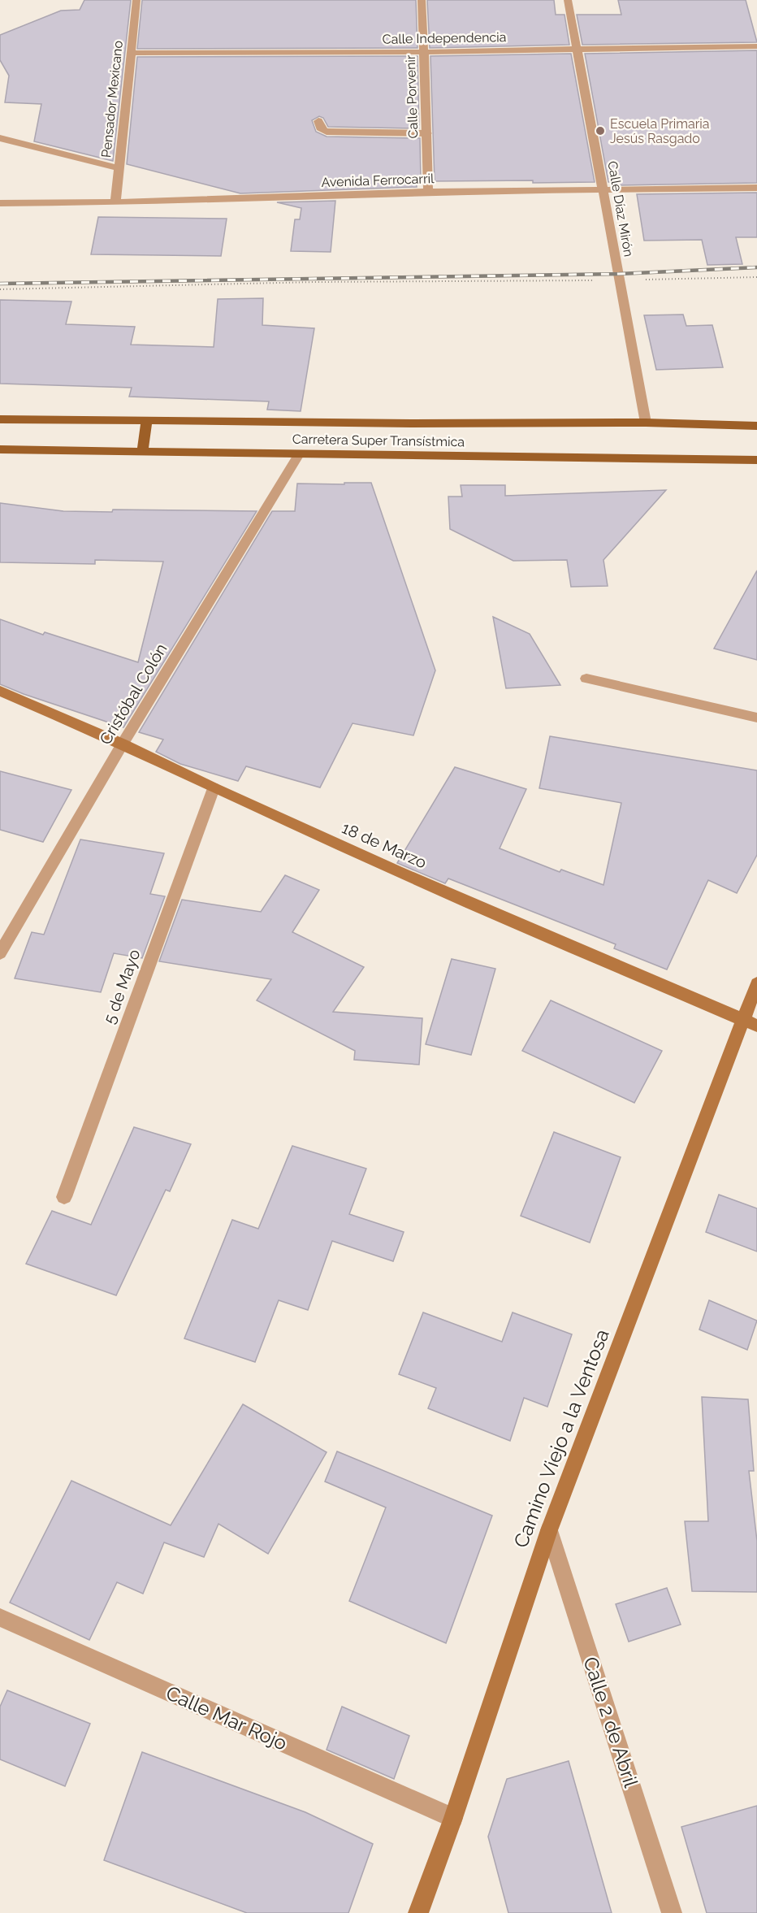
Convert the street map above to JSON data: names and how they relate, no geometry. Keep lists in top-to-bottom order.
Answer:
{
  "streets": {
    "main road": ["Carretera Super Transístmica", "18 de Marzo", "Camino Viejo a la Ventosa"],
    "street": [
      "Calle Independencia",
      "Calle Porvenir",
      "Pensador Mexicano",
      "Avenida Ferrocarril",
      "Calle Díaz Mirón",
      "Cristóbal Colón",
      "5 de Mayo",
      "Calle Mar Rojo",
      "Calle 2 de Abril"
    ]
  },
  "crossings": [
    ["Calle Independencia", "Calle Porvenir"],
    ["Calle Independencia", "Pensador Mexicano"],
    ["Calle Independencia", "Calle Díaz Mirón"],
    ["Calle Porvenir", "Avenida Ferrocarril"],
    ["Pensador Mexicano", "Avenida Ferrocarril"],
    ["Avenida Ferrocarril", "Calle Díaz Mirón"],
    ["Calle Díaz Mirón", "Carretera Super Transístmica"],
    ["Carretera Super Transístmica", "Cristóbal Colón"],
    ["Cristóbal Colón", "18 de Marzo"],
    ["18 de Marzo", "5 de Mayo"],
    ["18 de Marzo", "Camino Viejo a la Ventosa"],
    ["Camino Viejo a la Ventosa", "Calle Mar Rojo"],
    ["Camino Viejo a la Ventosa", "Calle 2 de Abril"]
  ],
  "places": ["Escuela Primaria Jesús Rasgado"]
}
